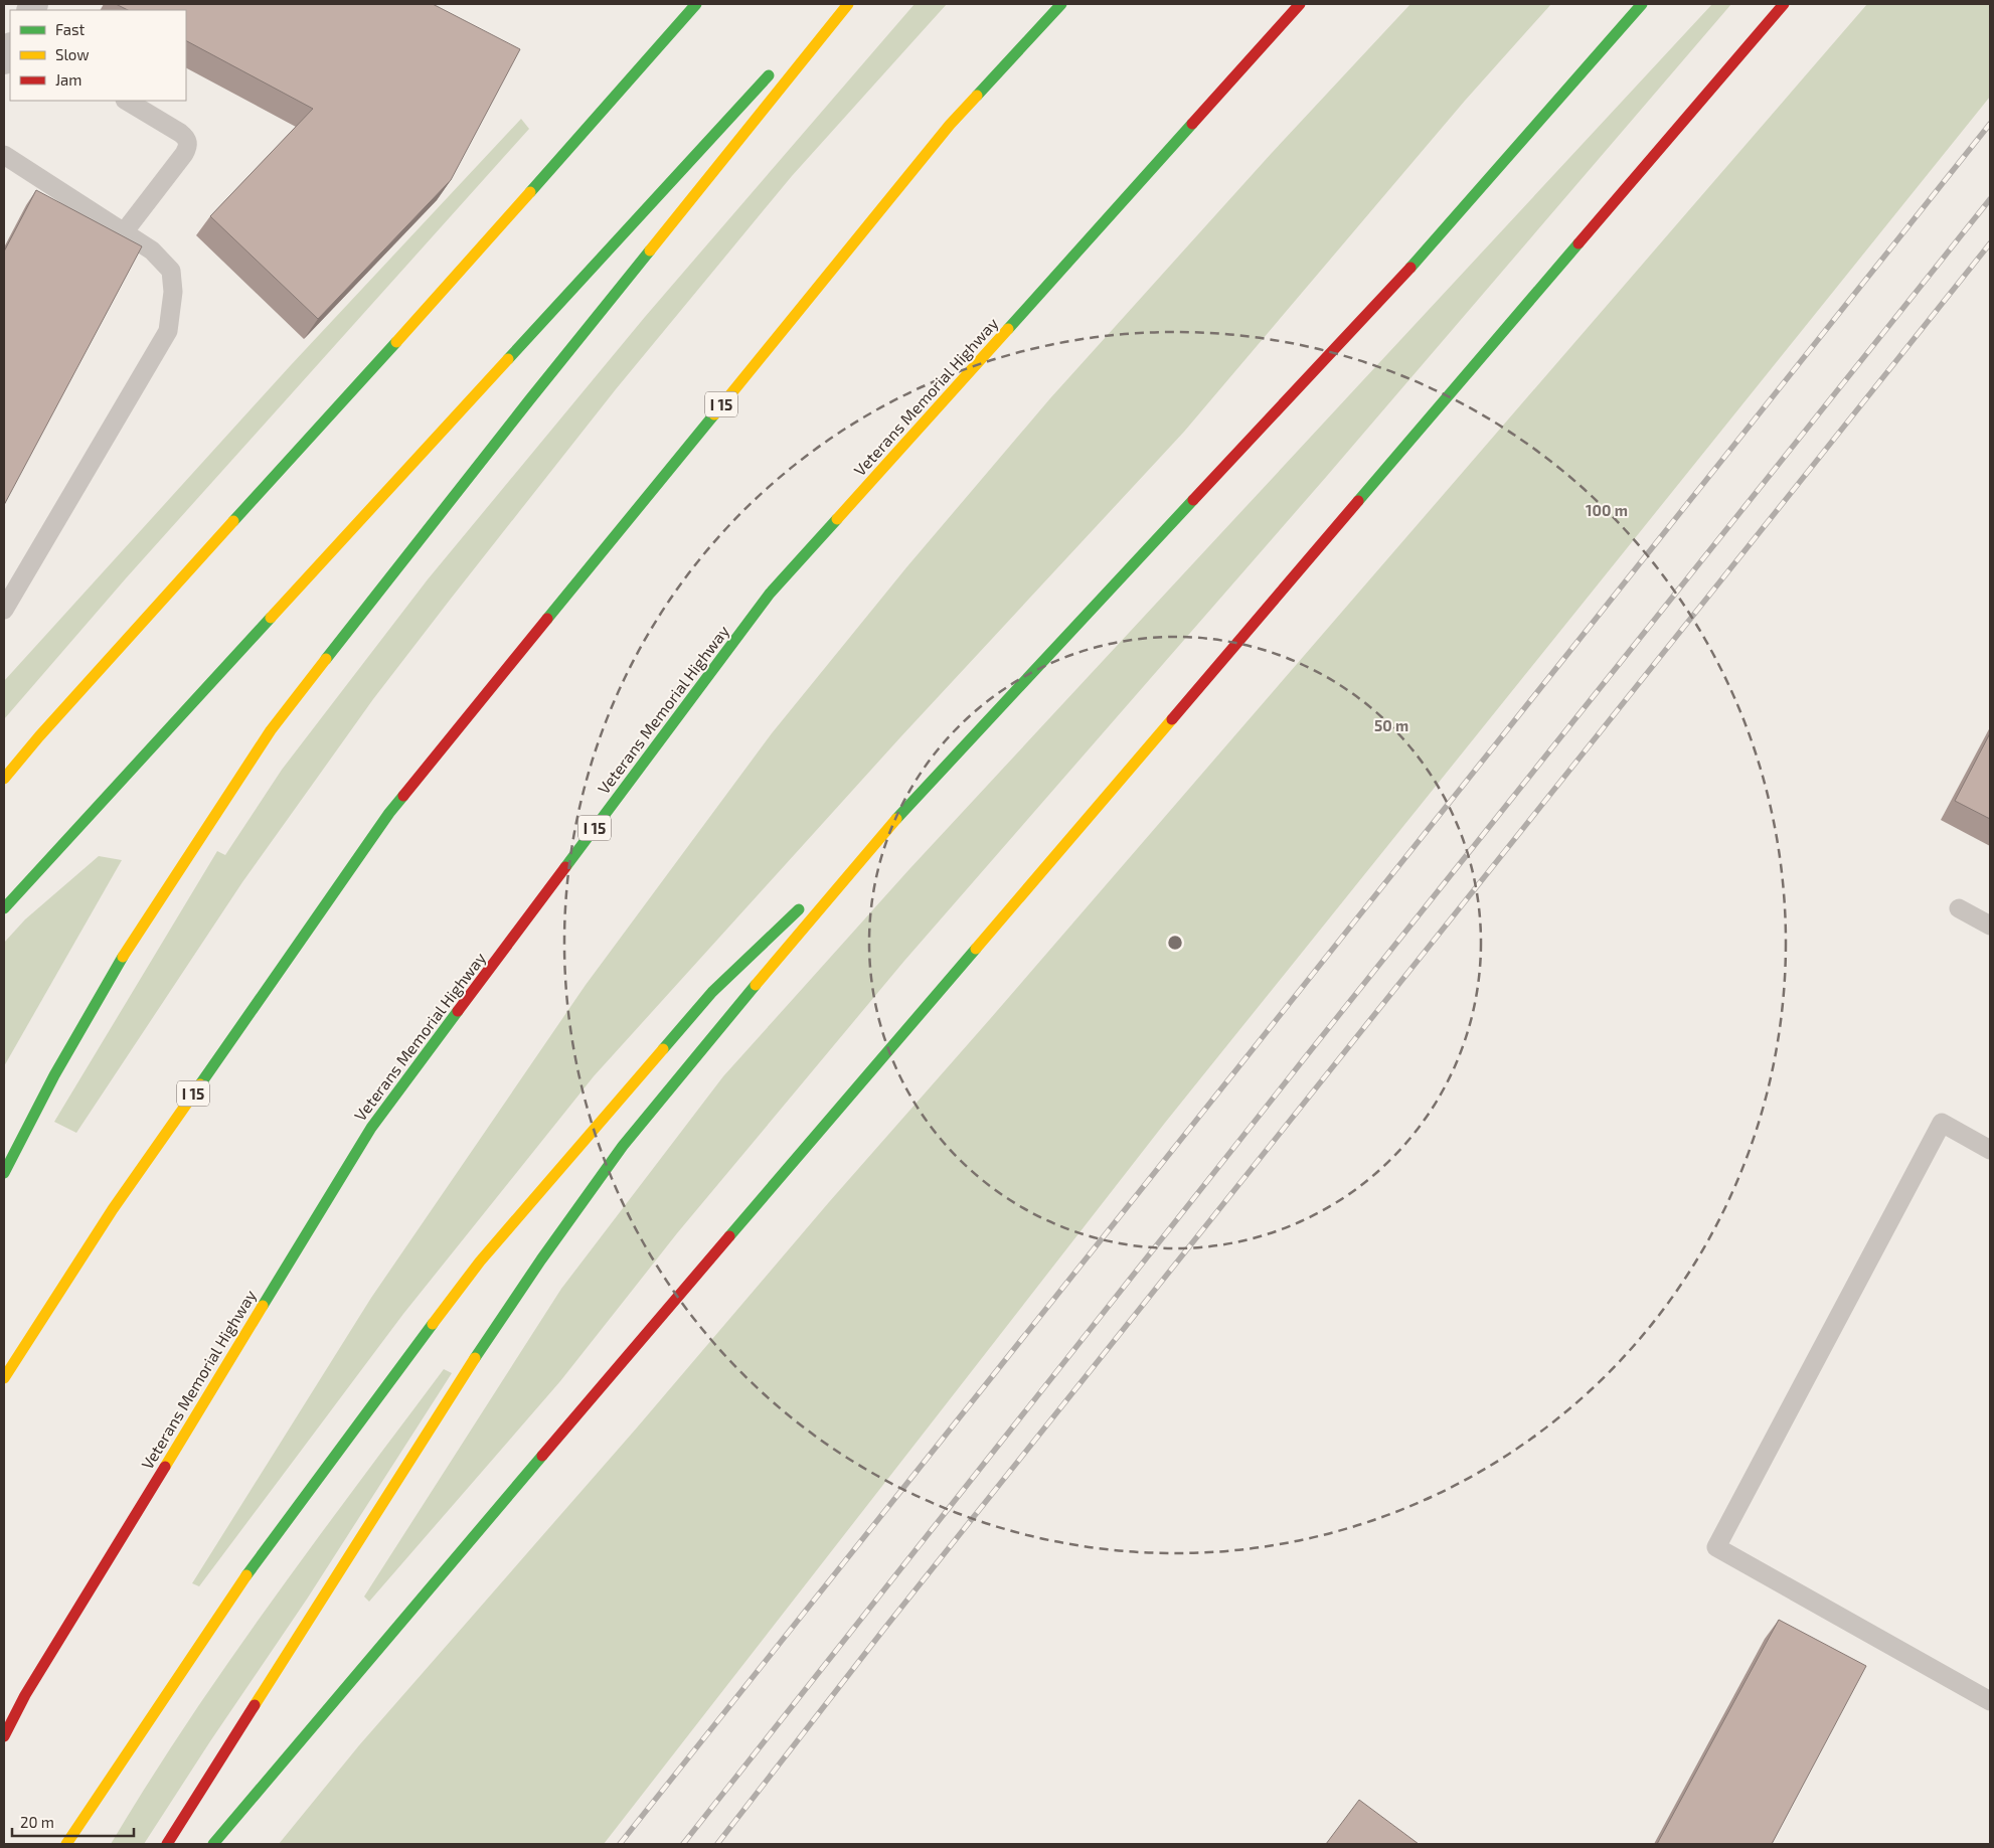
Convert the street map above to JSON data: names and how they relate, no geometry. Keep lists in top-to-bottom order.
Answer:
{
  "streets": {
    "highway": ["Veterans Memorial Highway", "I 15"]
  },
  "legend": ["Fast", "Slow", "Jam"],
  "scale_bar": "20 m",
  "rings": ["100 m", "50 m"]
}
